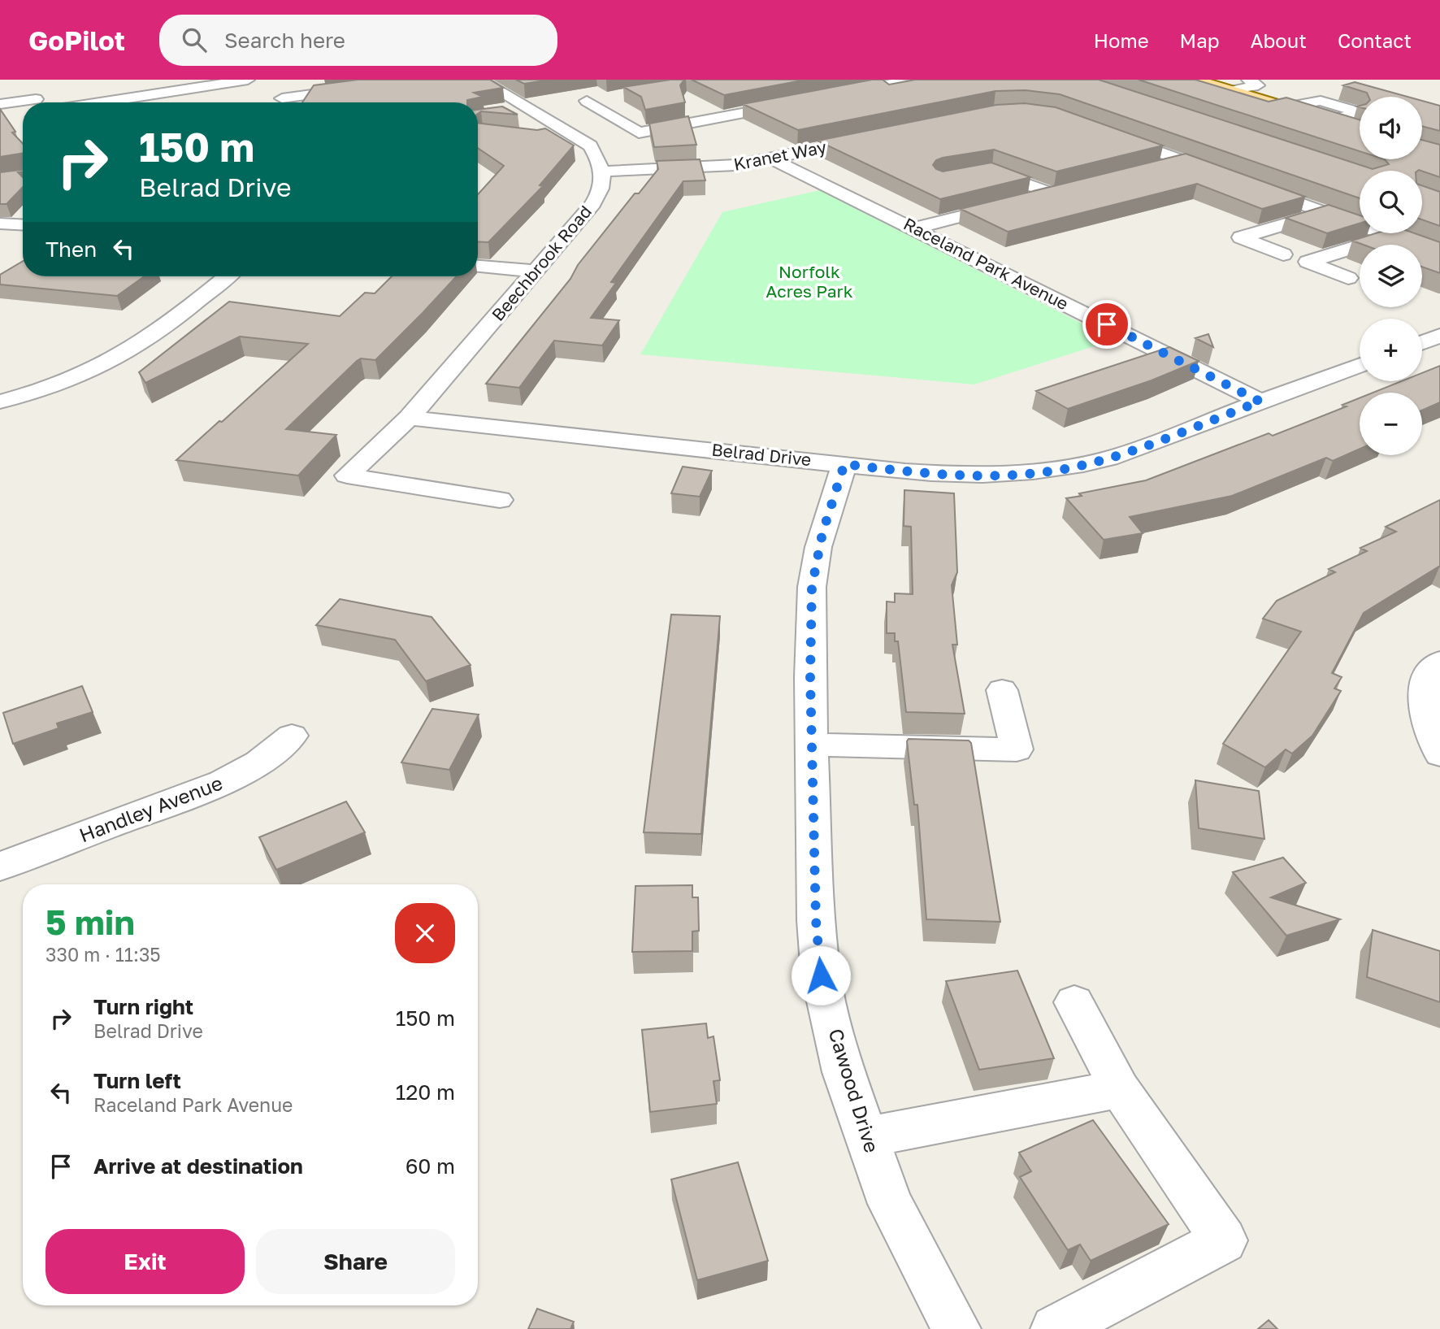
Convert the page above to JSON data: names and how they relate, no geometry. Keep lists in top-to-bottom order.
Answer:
{
  "streets": {
    "street": [
      "Kranet Way",
      "Beechbrook Road",
      "Raceland Park Avenue",
      "Belrad Drive",
      "Handley Avenue",
      "Cawood Drive"
    ]
  },
  "crossings": [
    ["Kranet Way", "Beechbrook Road"],
    ["Kranet Way", "Raceland Park Avenue"],
    ["Beechbrook Road", "Belrad Drive"],
    ["Raceland Park Avenue", "Belrad Drive"],
    ["Belrad Drive", "Cawood Drive"]
  ],
  "parks": ["Norfolk Acres Park"],
  "page": {
    "header": "GoPilot",
    "search": "Search here",
    "nav": [
      "Home",
      "Map",
      "About",
      "Contact"
    ],
    "map_buttons": ["+", "−"],
    "turn": ["150 m", "Belrad Drive"],
    "then": "Then",
    "heading": ["5 min", "330 m · 11:35"],
    "list": [
      {
        "name": "Turn right",
        "note": "Belrad Drive",
        "value": "150 m"
      },
      {
        "name": "Turn left",
        "note": "Raceland Park Avenue",
        "value": "120 m"
      },
      {
        "name": "Arrive at destination",
        "value": "60 m"
      }
    ],
    "buttons": ["Exit", "Share"]
  }
}
